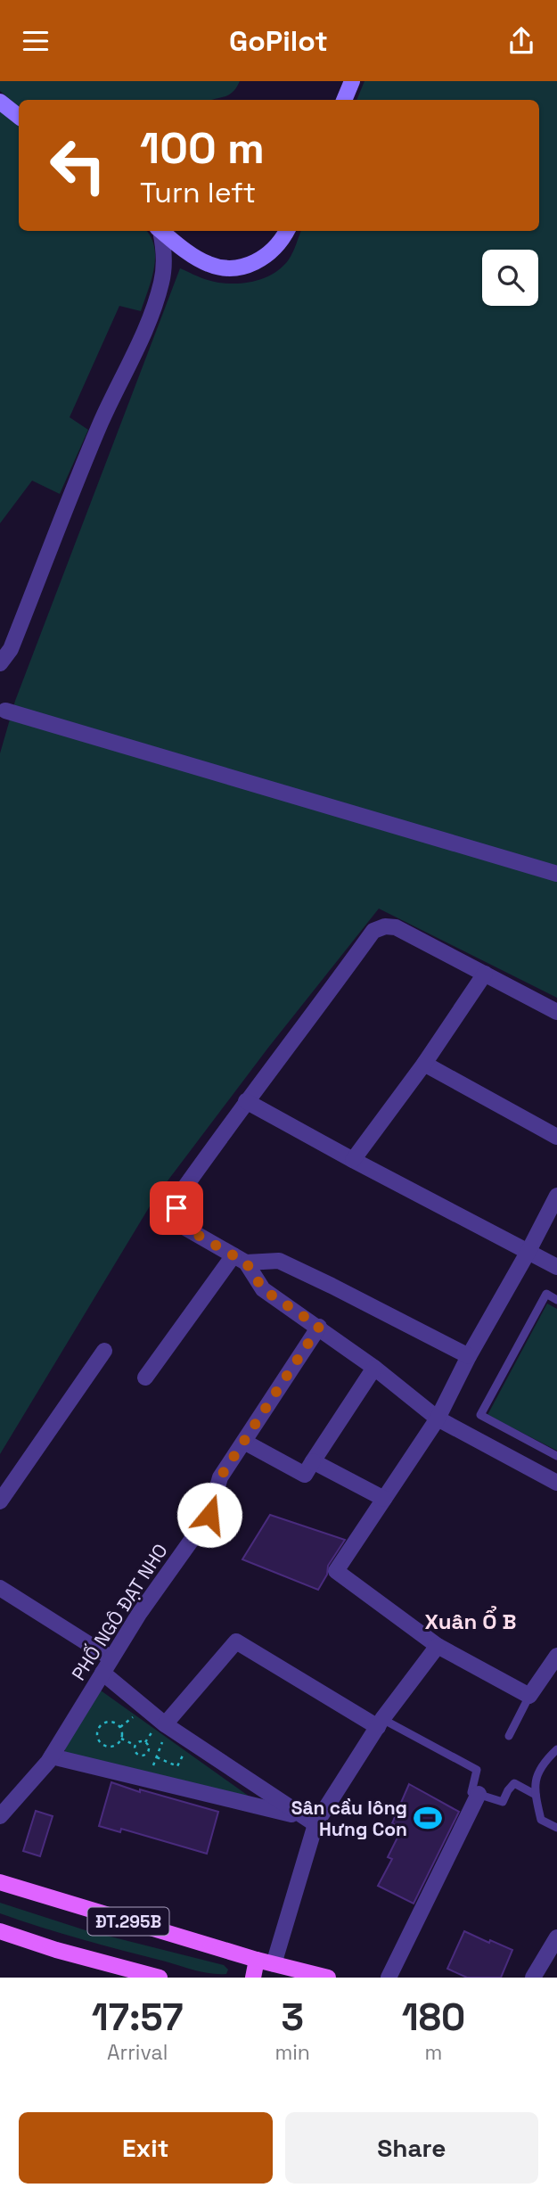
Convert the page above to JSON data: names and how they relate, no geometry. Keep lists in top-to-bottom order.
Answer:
{
  "streets": {
    "main road": ["ĐT.295B"],
    "street": ["PHỐ NGÔ ĐẠT NHO"]
  },
  "districts": ["Xuân Ổ B"],
  "places": {
    "sports": ["Sân cầu lông Hưng Con"]
  },
  "page": {
    "header": "GoPilot",
    "turn": ["100 m", "Turn left"],
    "eta": [
      "17:57",
      "Arrival",
      "3",
      "min",
      "180",
      "m"
    ],
    "buttons": ["Exit", "Share"]
  }
}
